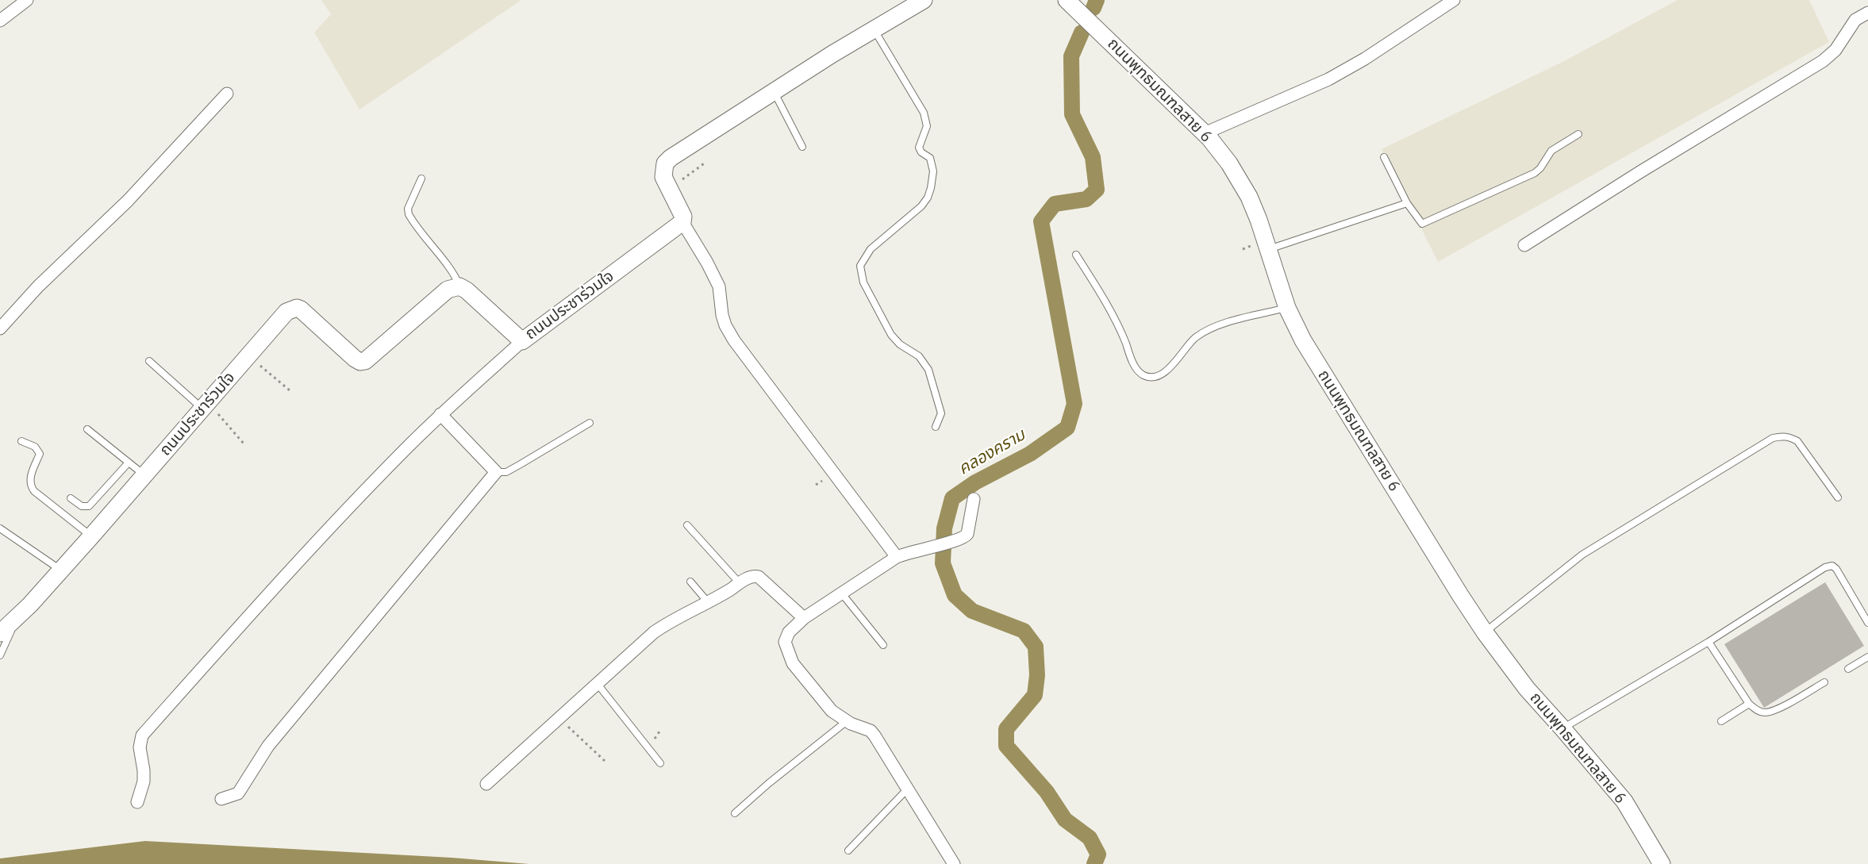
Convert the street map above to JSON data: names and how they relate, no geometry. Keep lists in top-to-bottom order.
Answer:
{
  "streets": {
    "street": ["ถนนพุทธมณฑลสาย 6", "ถนนประชาร่วมใจ"]
  },
  "water": ["คลองคราม"]
}
